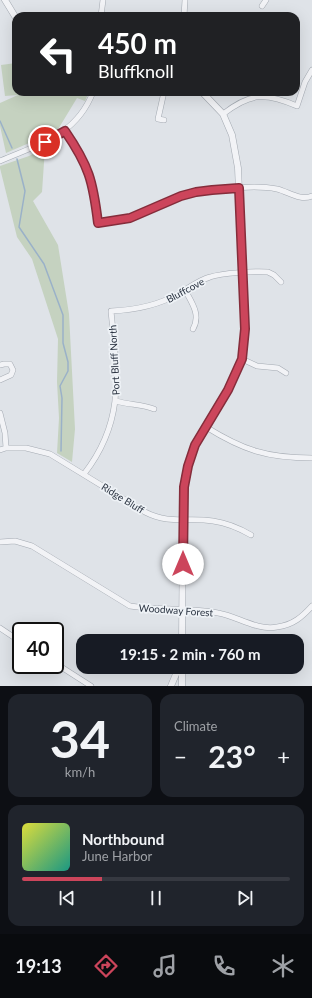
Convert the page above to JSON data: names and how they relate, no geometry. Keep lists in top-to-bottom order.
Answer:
{
  "streets": {
    "street": [
      "Bluffcove",
      "Port Bluff North",
      "Ridge Bluff",
      "Woodway Forest"
    ]
  },
  "crossings": [
    ["Bluffcove", "Port Bluff North"],
    ["Port Bluff North", "Ridge Bluff"]
  ],
  "page": {
    "turn": ["450 m", "Bluffknoll"],
    "limit": "40",
    "trip": "19:15 · 2 min · 760 m",
    "tile": [
      ["34", "km/h"],
      "Climate"
    ],
    "heat": ["−", "23°", "+"],
    "song": ["Northbound", "June Harbor"],
    "tabs": "19:13"
  }
}
